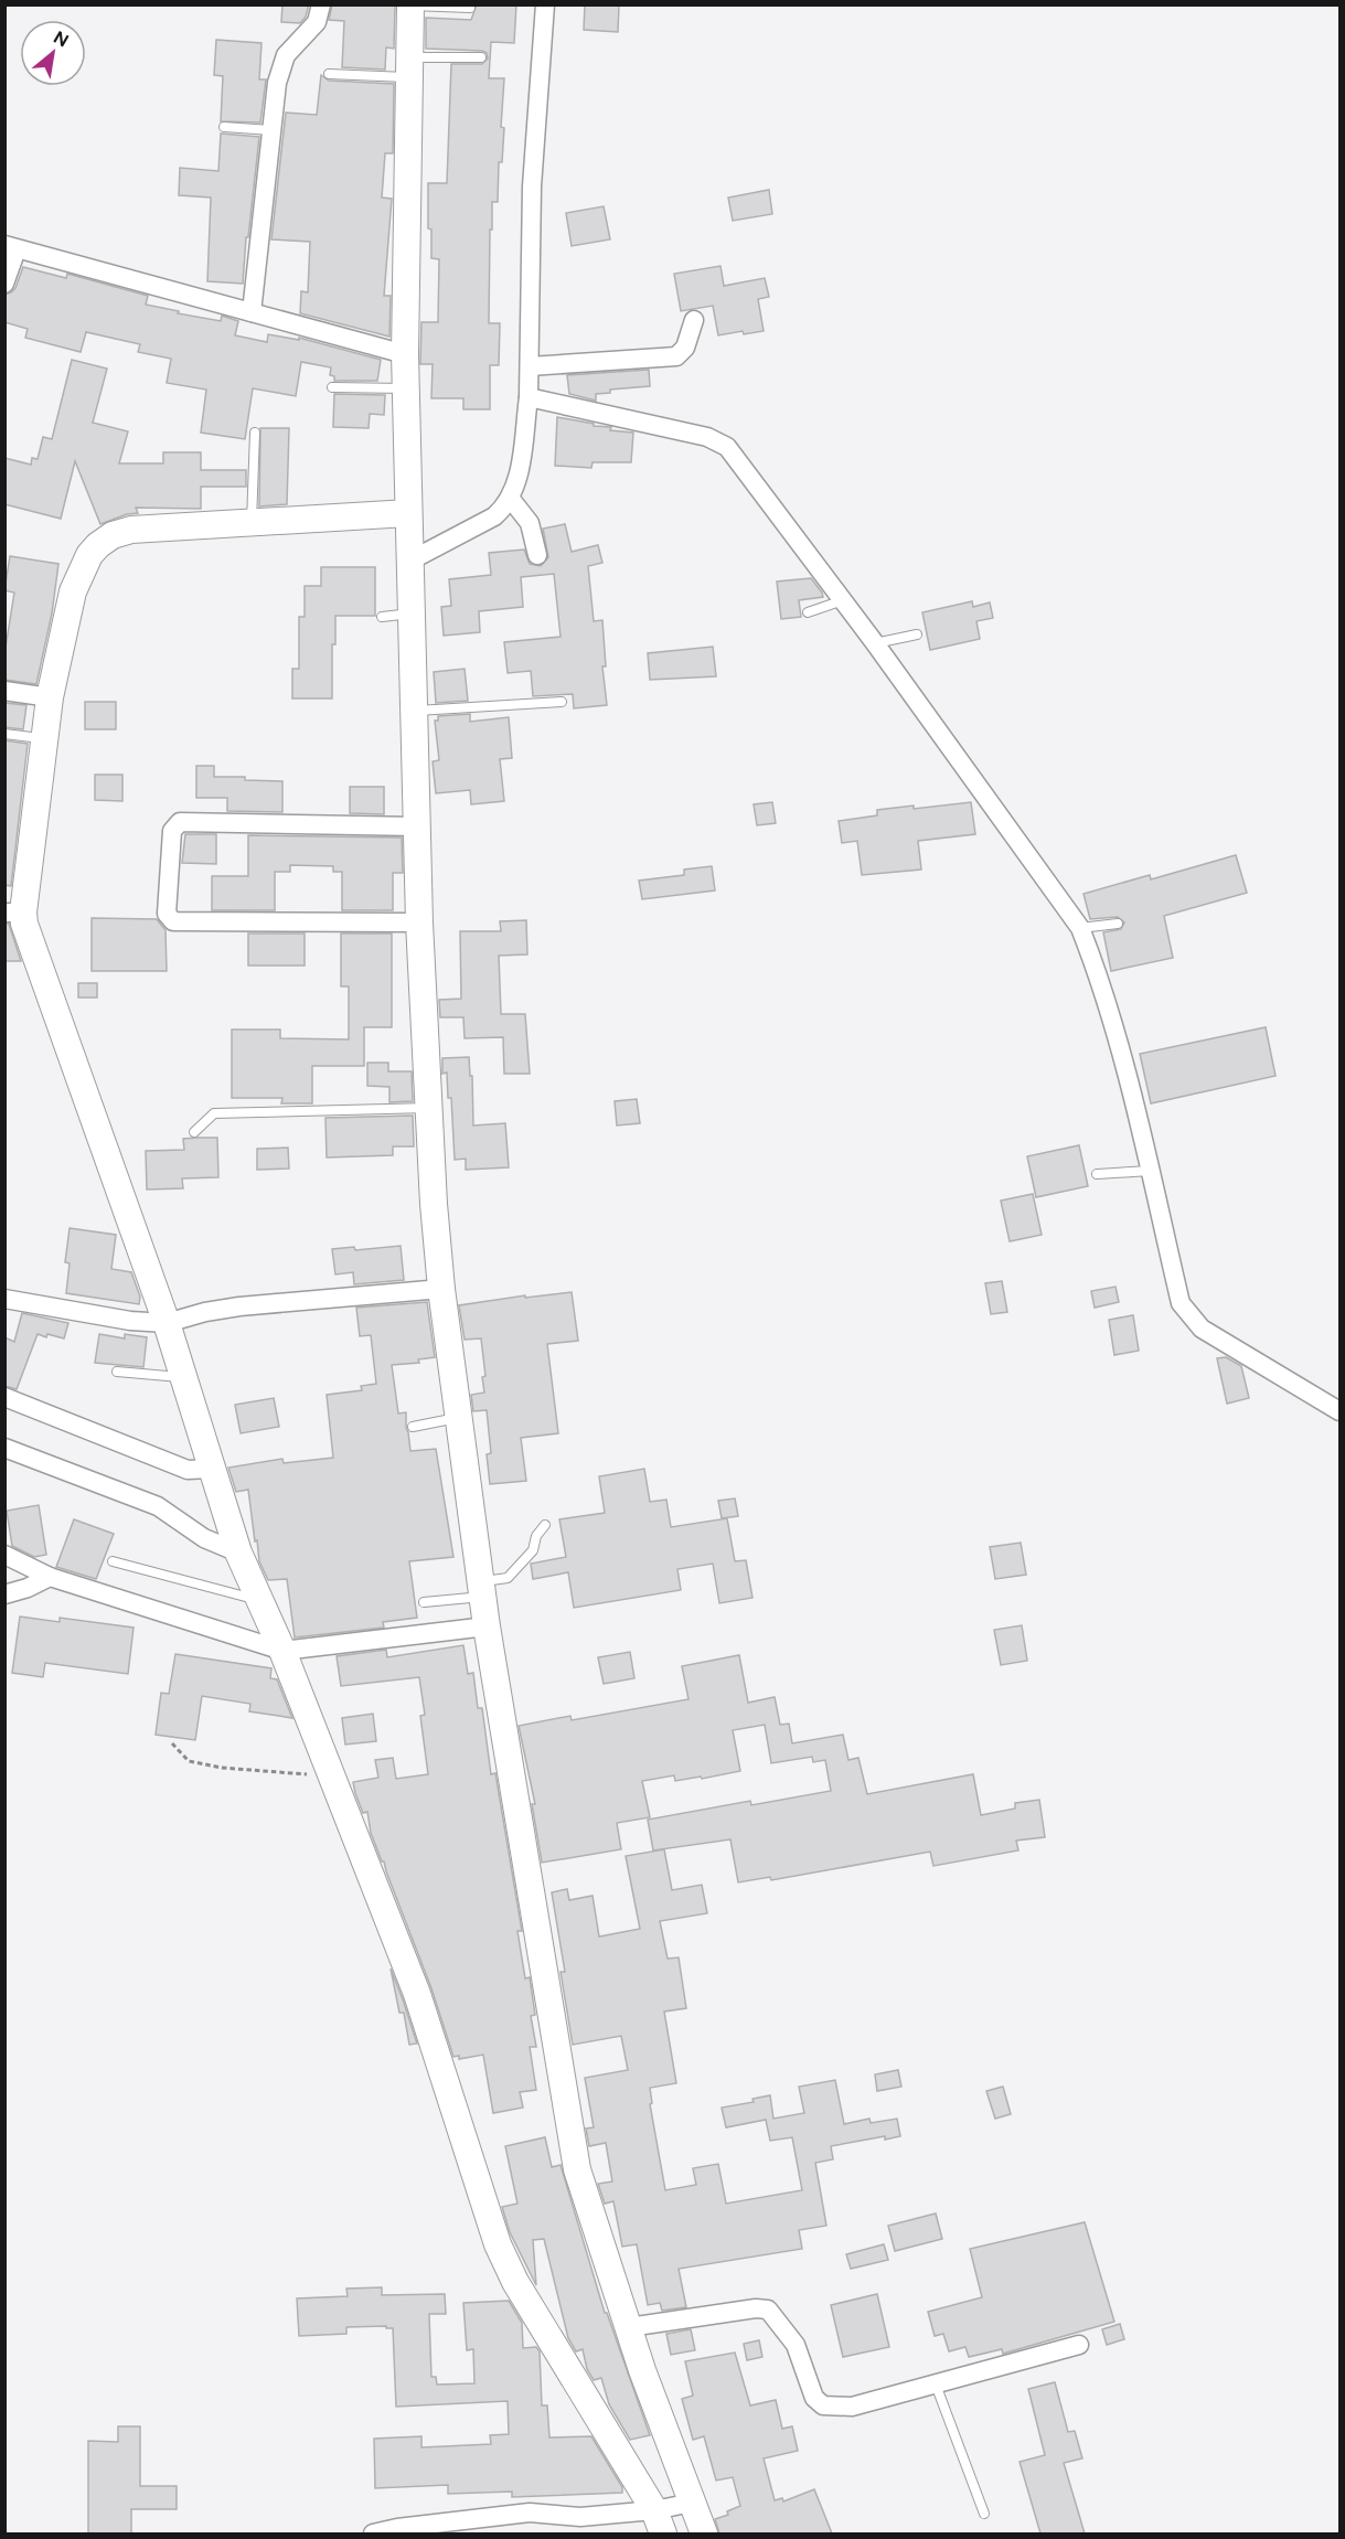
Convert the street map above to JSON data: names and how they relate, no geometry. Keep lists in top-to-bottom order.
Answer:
{
  "north": "top right"
}
